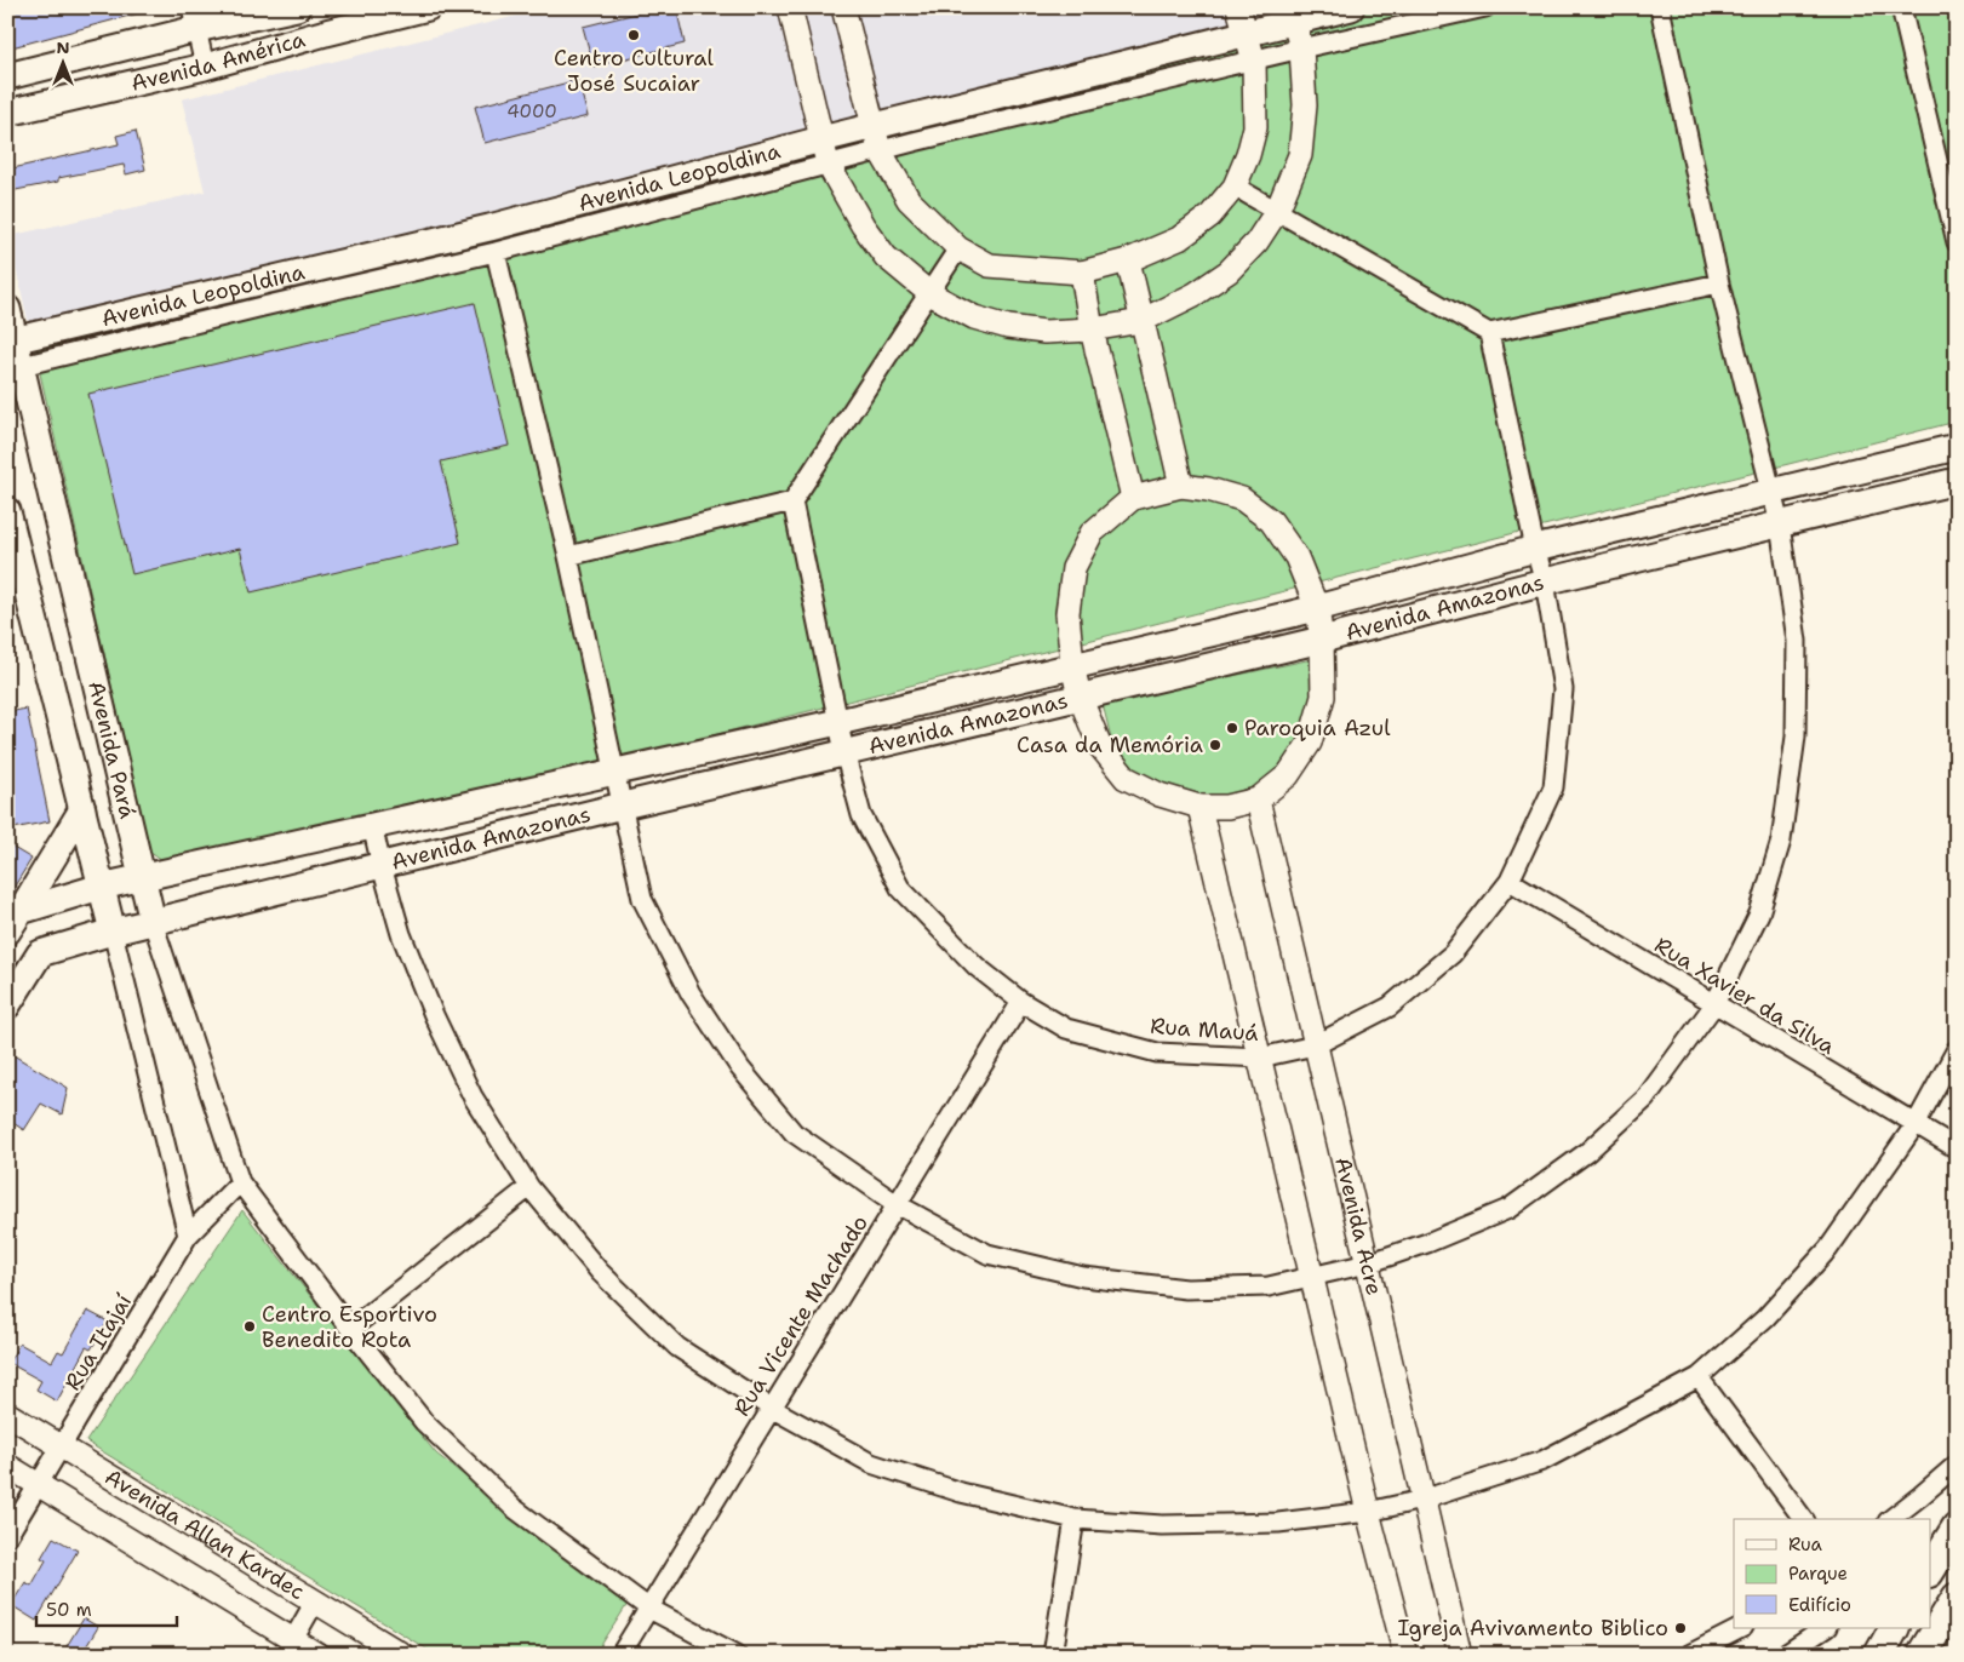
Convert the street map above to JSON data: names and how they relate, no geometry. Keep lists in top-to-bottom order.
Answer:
{
  "streets": {
    "main road": [
      "Avenida América",
      "Avenida Leopoldina",
      "Avenida Amazonas",
      "Avenida Pará"
    ],
    "street": [
      "Rua Xavier da Silva",
      "Rua Mauá",
      "Avenida Acre",
      "Rua Vicente Machado",
      "Rua Itajaí",
      "Avenida Allan Kardec"
    ]
  },
  "crossings": [
    ["Avenida Leopoldina", "Avenida Pará"],
    ["Avenida Amazonas", "Avenida Pará"],
    ["Avenida Amazonas", "Rua Mauá"],
    ["Avenida Pará", "Rua Vicente Machado"],
    ["Avenida Pará", "Rua Itajaí"],
    ["Rua Xavier da Silva", "Rua Mauá"],
    ["Rua Mauá", "Avenida Acre"],
    ["Rua Mauá", "Rua Vicente Machado"],
    ["Rua Itajaí", "Avenida Allan Kardec"]
  ],
  "places": [
    "Centro Cultural José Sucaiar",
    "Paroquia Azul",
    "Casa da Memória",
    "Centro Esportivo Benedito Rota",
    "Igreja Avivamento Biblico"
  ],
  "house_numbers": ["4000"],
  "legend": ["Rua", "Parque", "Edifício"],
  "scale_bar": "50 m",
  "north": "top"
}
